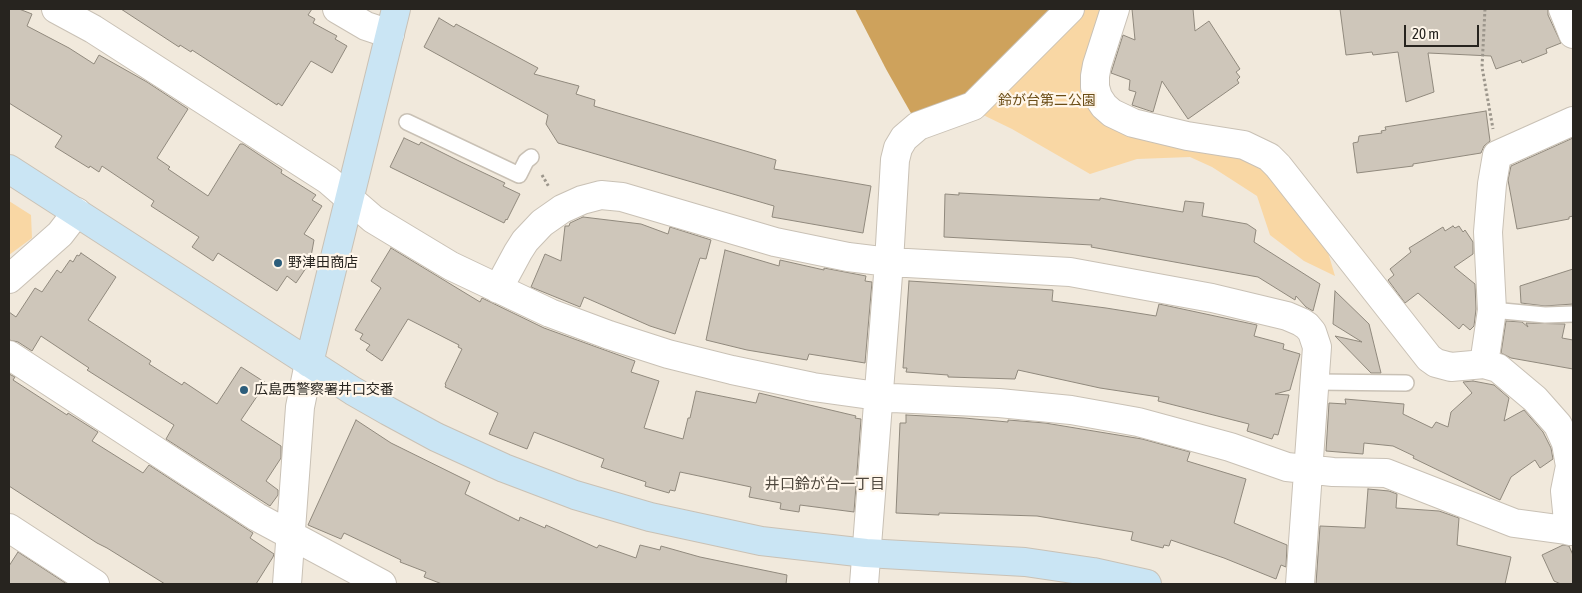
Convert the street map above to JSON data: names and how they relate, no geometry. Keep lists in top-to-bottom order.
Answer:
{
  "districts": ["井口鈴が台一丁目"],
  "parks": ["鈴が台第二公園"],
  "places": ["野津田商店", "広島西警察署井口交番"],
  "scale_bar": "20 m"
}
